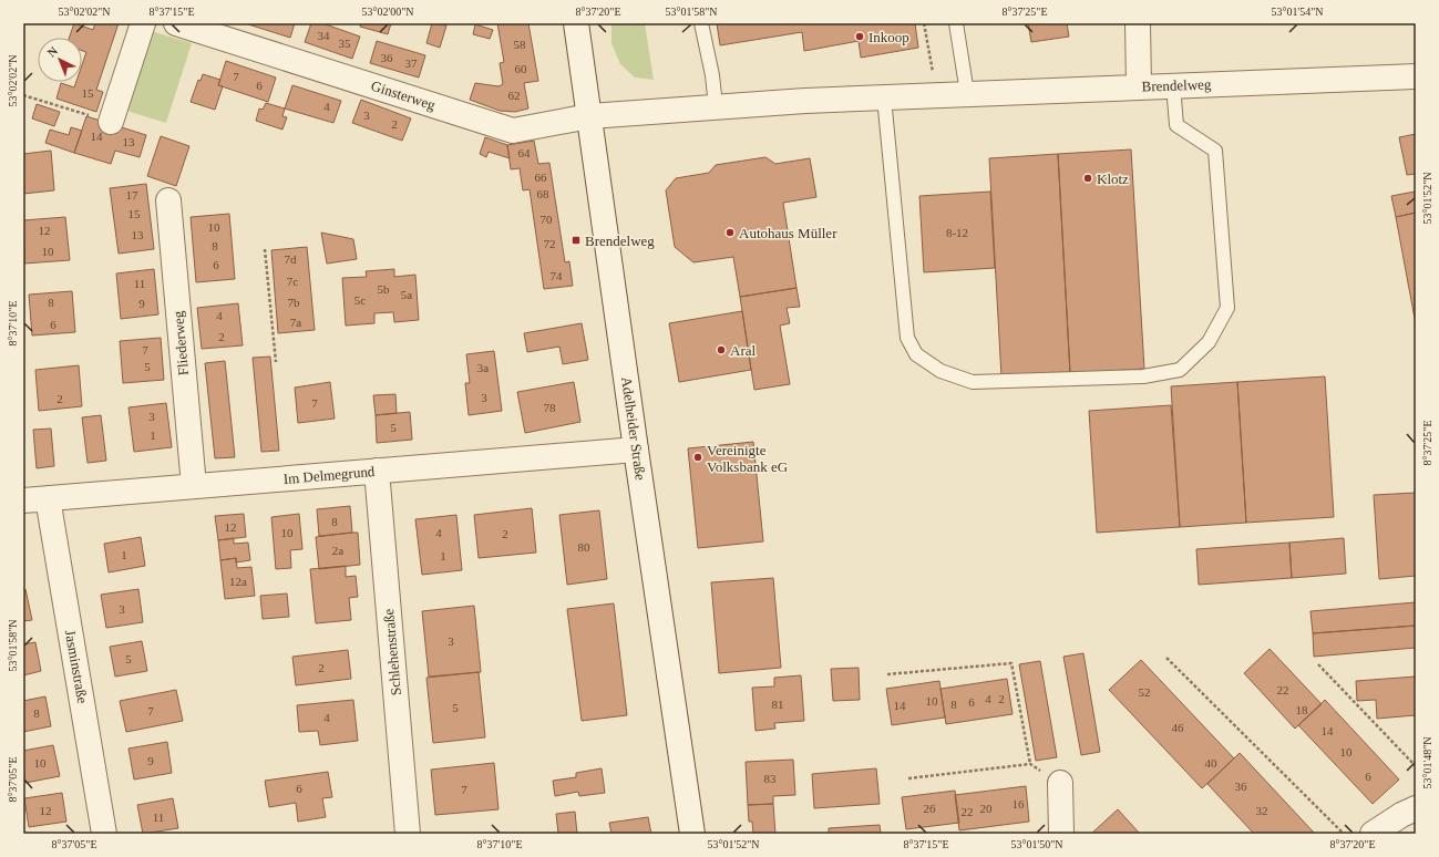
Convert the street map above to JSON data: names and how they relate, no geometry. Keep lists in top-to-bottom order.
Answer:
{
  "streets": {
    "street": [
      "Brendelweg",
      "Ginsterweg",
      "Fliederweg",
      "Adelheider Straße",
      "Im Delmegrund",
      "Schlehenstraße",
      "Jasminstraße"
    ]
  },
  "crossings": [
    ["Brendelweg", "Ginsterweg"],
    ["Brendelweg", "Adelheider Straße"],
    ["Ginsterweg", "Adelheider Straße"],
    ["Fliederweg", "Im Delmegrund"],
    ["Adelheider Straße", "Im Delmegrund"],
    ["Im Delmegrund", "Schlehenstraße"],
    ["Im Delmegrund", "Jasminstraße"]
  ],
  "places": {
    "other": [
      "Inkoop",
      "Klotz",
      "Autohaus Müller",
      "Aral",
      "Vereinigte Volksbank eG"
    ],
    "transit": ["Brendelweg"]
  },
  "house_numbers": [
    "34",
    "35",
    "58",
    "36",
    "37",
    "60",
    "7",
    "6",
    "15",
    "62",
    "4",
    "3",
    "2",
    "14",
    "13",
    "64",
    "66",
    "68",
    "17",
    "15",
    "70",
    "10",
    "12",
    "8-12",
    "13",
    "72",
    "8",
    "10",
    "7d",
    "6",
    "74",
    "7c",
    "11",
    "5b",
    "5a",
    "5c",
    "8",
    "7b",
    "9",
    "4",
    "7a",
    "6",
    "2",
    "7",
    "5",
    "3a",
    "3",
    "2",
    "7",
    "78",
    "3",
    "5",
    "1",
    "8",
    "12",
    "10",
    "4",
    "2",
    "80",
    "2a",
    "1",
    "1",
    "12a",
    "3",
    "3",
    "5",
    "2",
    "22",
    "52",
    "4",
    "2",
    "10",
    "6",
    "81",
    "8",
    "14",
    "5",
    "18",
    "7",
    "8",
    "4",
    "46",
    "14",
    "10",
    "9",
    "10",
    "40",
    "6",
    "83",
    "36",
    "6",
    "7",
    "16",
    "26",
    "20",
    "12",
    "32",
    "22",
    "11"
  ],
  "north": "top left",
  "coordinates": [
    "53°02'02\"N",
    "8°37'15\"E",
    "53°02'00\"N",
    "8°37'20\"E",
    "53°01'58\"N",
    "8°37'25\"E",
    "53°01'54\"N",
    "53°01'52\"N",
    "8°37'10\"E",
    "53°01'48\"N",
    "8°37'05\"E",
    "53°01'50\"N"
  ]
}
